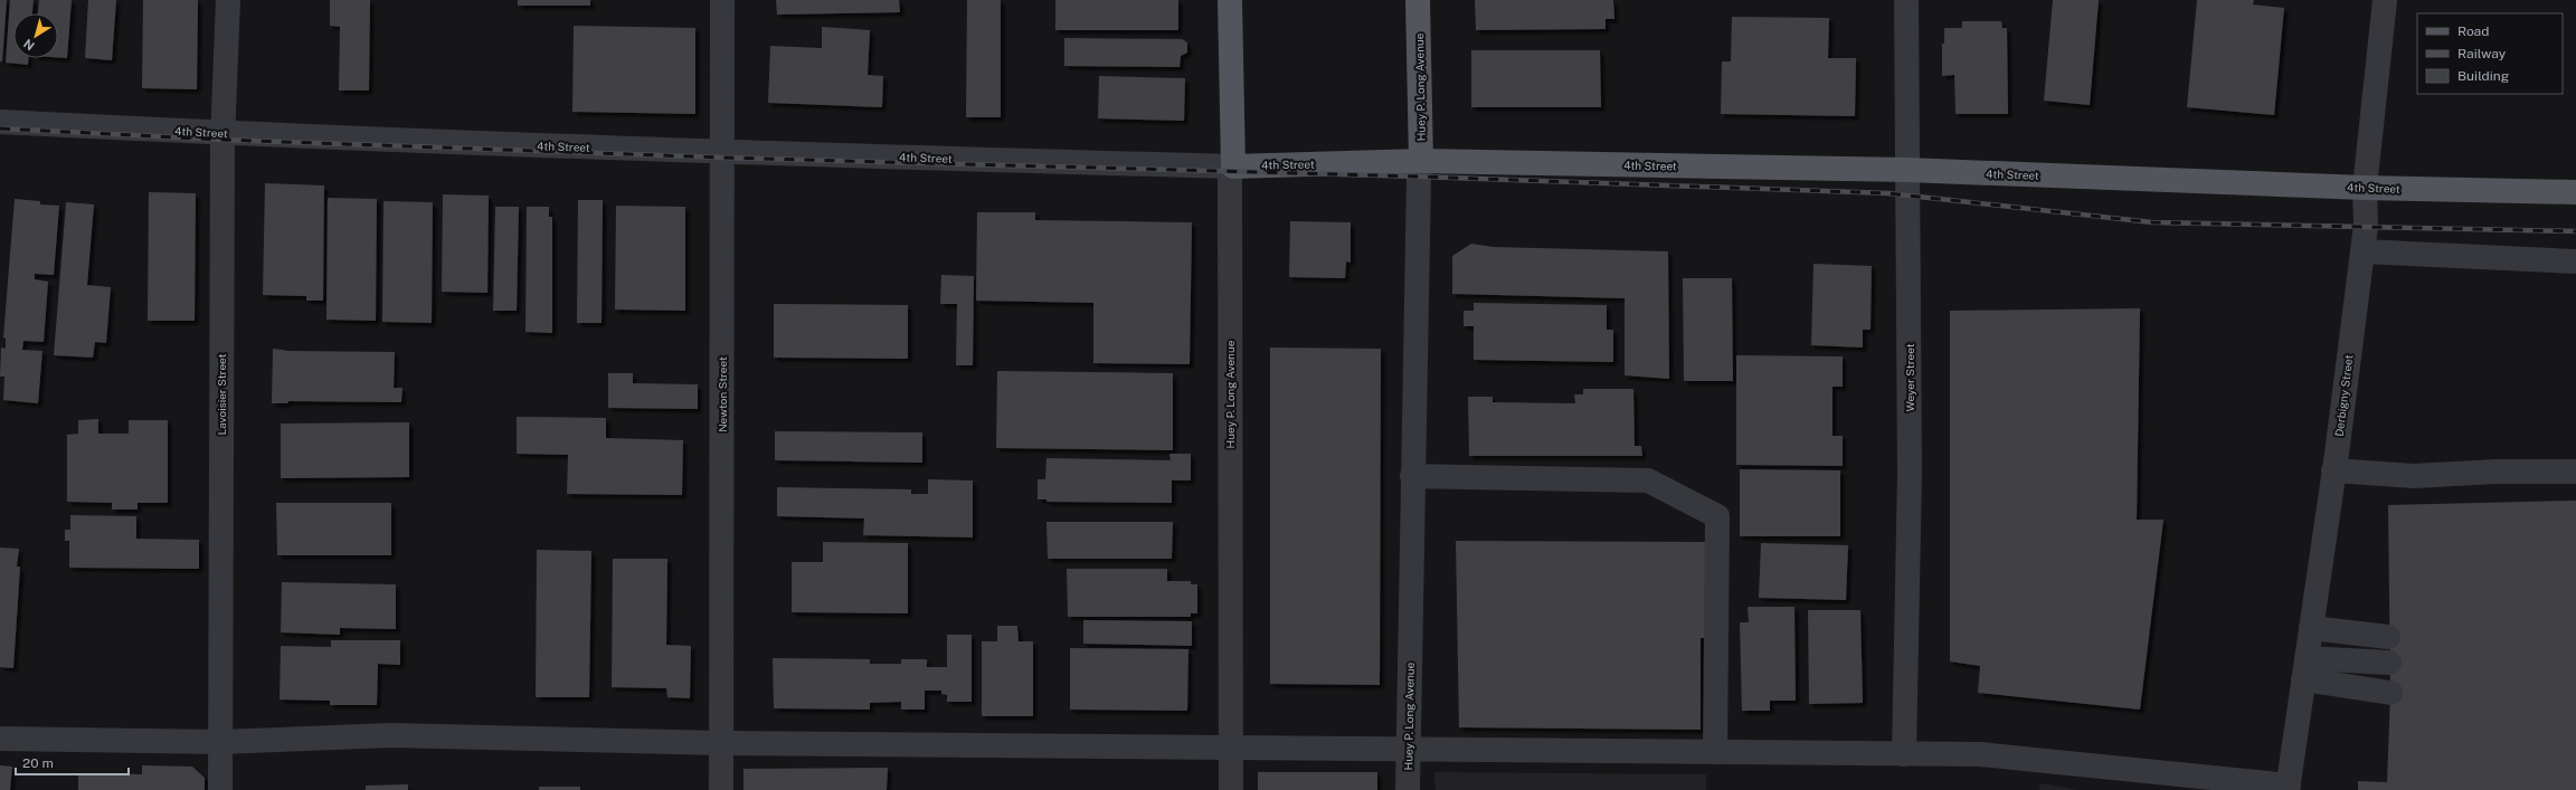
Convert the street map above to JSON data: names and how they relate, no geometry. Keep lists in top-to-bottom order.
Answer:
{
  "streets": {
    "main road": ["Huey P. Long Avenue", "4th Street"],
    "street": [
      "Weyer Street",
      "Lavoisier Street",
      "Newton Street",
      "Derbigny Street"
    ]
  },
  "crossings": [
    ["Huey P. Long Avenue", "4th Street"],
    ["4th Street", "Weyer Street"],
    ["4th Street", "Lavoisier Street"],
    ["4th Street", "Newton Street"],
    ["4th Street", "Derbigny Street"]
  ],
  "legend": ["Road", "Railway", "Building"],
  "scale_bar": "20 m",
  "north": "bottom left"
}
